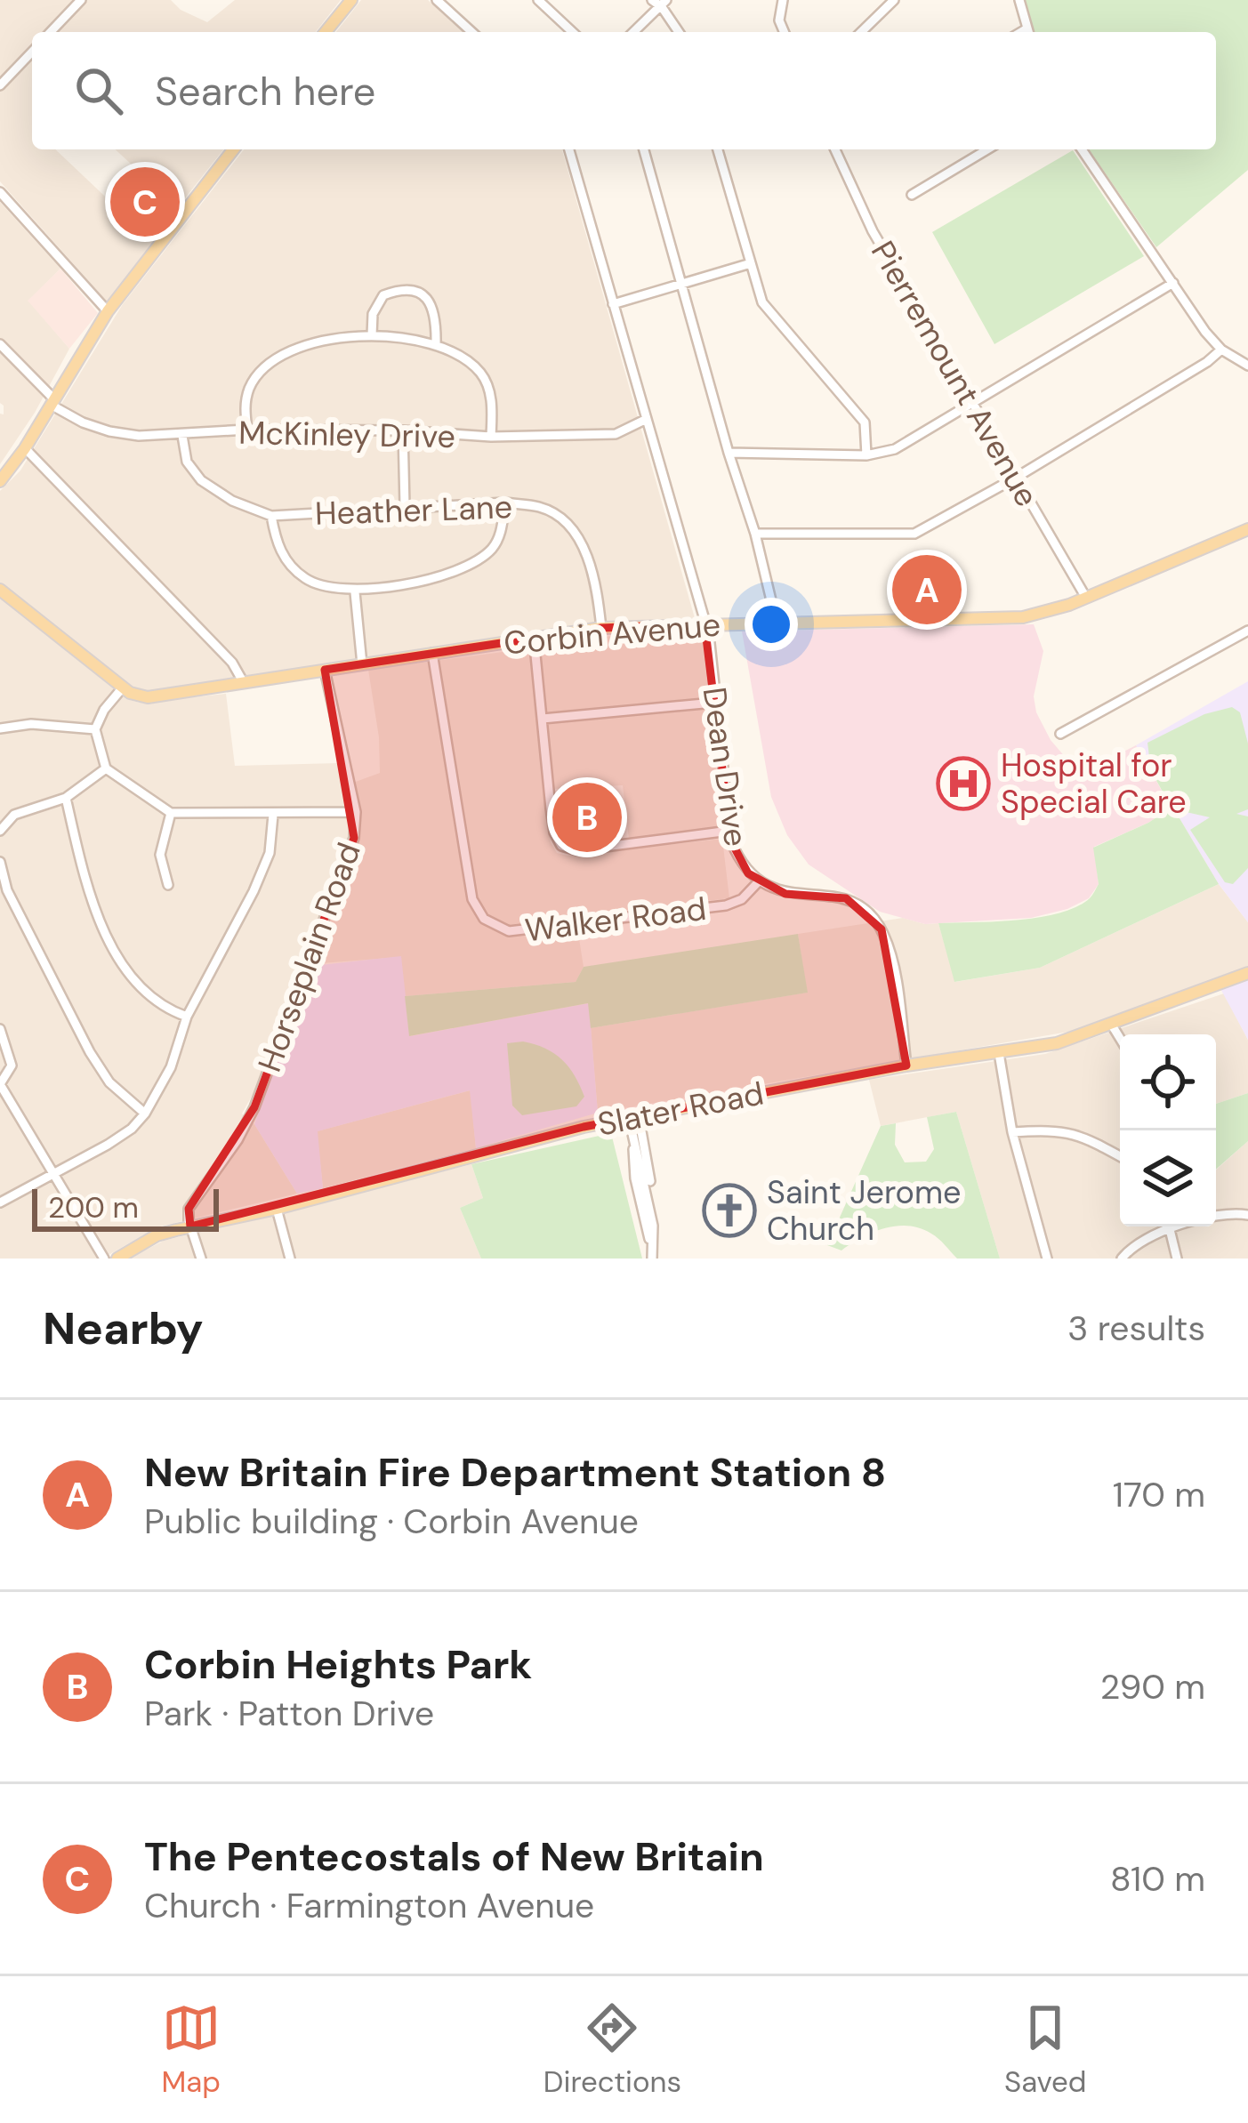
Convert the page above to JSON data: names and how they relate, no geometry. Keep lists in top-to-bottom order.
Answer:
{
  "streets": {
    "main road": ["Corbin Avenue", "Slater Road"],
    "street": [
      "Pierremount Avenue",
      "McKinley Drive",
      "Heather Lane",
      "Dean Drive",
      "Walker Road",
      "Horseplain Road"
    ]
  },
  "crossings": [
    ["Pierremount Avenue", "Corbin Avenue"],
    ["McKinley Drive", "Heather Lane"],
    ["McKinley Drive", "Dean Drive"],
    ["Heather Lane", "Corbin Avenue"],
    ["Corbin Avenue", "Dean Drive"],
    ["Corbin Avenue", "Walker Road"],
    ["Corbin Avenue", "Horseplain Road"],
    ["Dean Drive", "Walker Road"],
    ["Dean Drive", "Slater Road"],
    ["Horseplain Road", "Slater Road"]
  ],
  "places": {
    "hospital": ["Hospital for Special Care"],
    "church": ["Saint Jerome Church"]
  },
  "scale_bar": "200 m",
  "page": {
    "search": "Search here",
    "pins": ["C", "A", "B"],
    "scale": "200 m",
    "heading": ["Nearby", "3 results"],
    "list": [
      {
        "mark": "A",
        "name": "New Britain Fire Department Station 8",
        "note": "Public building · Corbin Avenue",
        "value": "170 m"
      },
      {
        "mark": "B",
        "name": "Corbin Heights Park",
        "note": "Park · Patton Drive",
        "value": "290 m"
      },
      {
        "mark": "C",
        "name": "The Pentecostals of New Britain",
        "note": "Church · Farmington Avenue",
        "value": "810 m"
      }
    ],
    "nav": ["Map", "Directions", "Saved"]
  }
}
